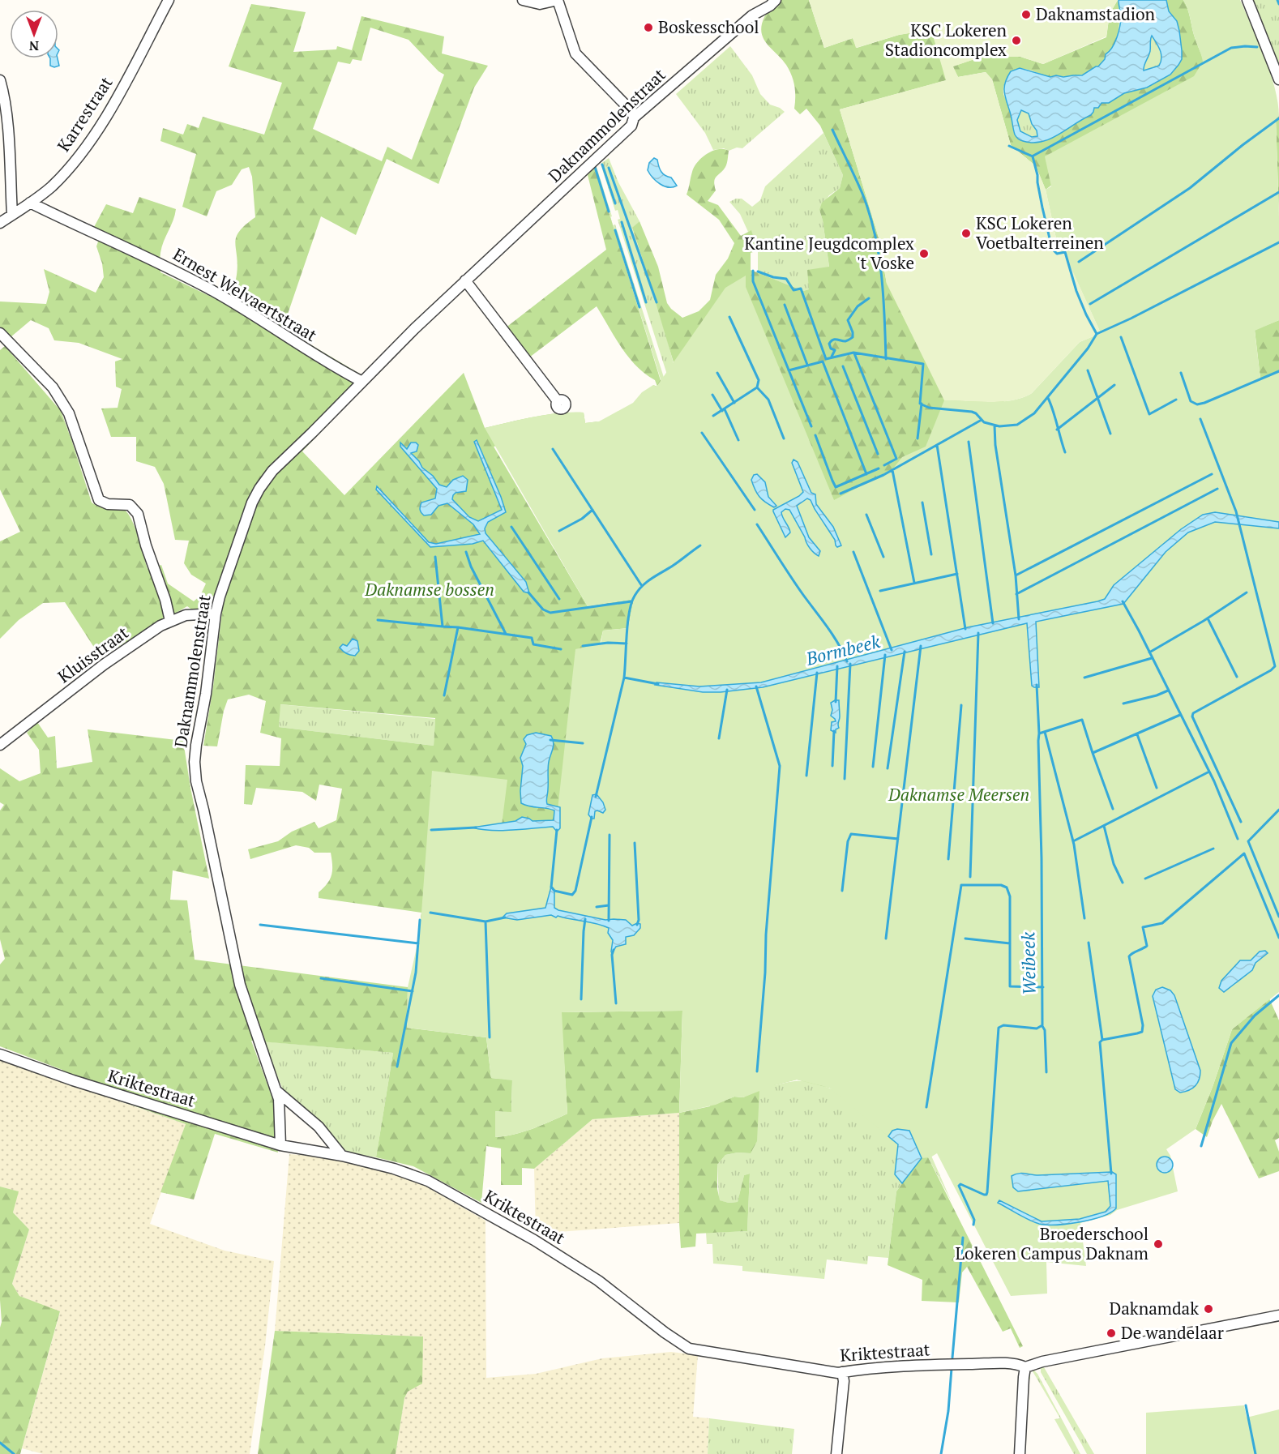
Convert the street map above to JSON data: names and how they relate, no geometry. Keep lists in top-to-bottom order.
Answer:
{
  "streets": {
    "street": [
      "Karrestraat",
      "Daknammolenstraat",
      "Ernest Welvaertstraat",
      "Kluisstraat",
      "Kriktestraat"
    ]
  },
  "crossings": [
    ["Karrestraat", "Ernest Welvaertstraat"],
    ["Daknammolenstraat", "Ernest Welvaertstraat"],
    ["Daknammolenstraat", "Kluisstraat"],
    ["Daknammolenstraat", "Kriktestraat"]
  ],
  "water": ["Bormbeek", "Weibeek"],
  "parks": ["Daknamse bossen", "Daknamse Meersen"],
  "places": [
    "Daknamstadion",
    "Boskesschool",
    "KSC Lokeren Stadioncomplex",
    "KSC Lokeren Voetbalterreinen",
    "Kantine Jeugdcomplex 't Voske",
    "Broederschool Lokeren Campus Daknam",
    "Daknamdak",
    "De wandelaar"
  ],
  "north": "bottom"
}
